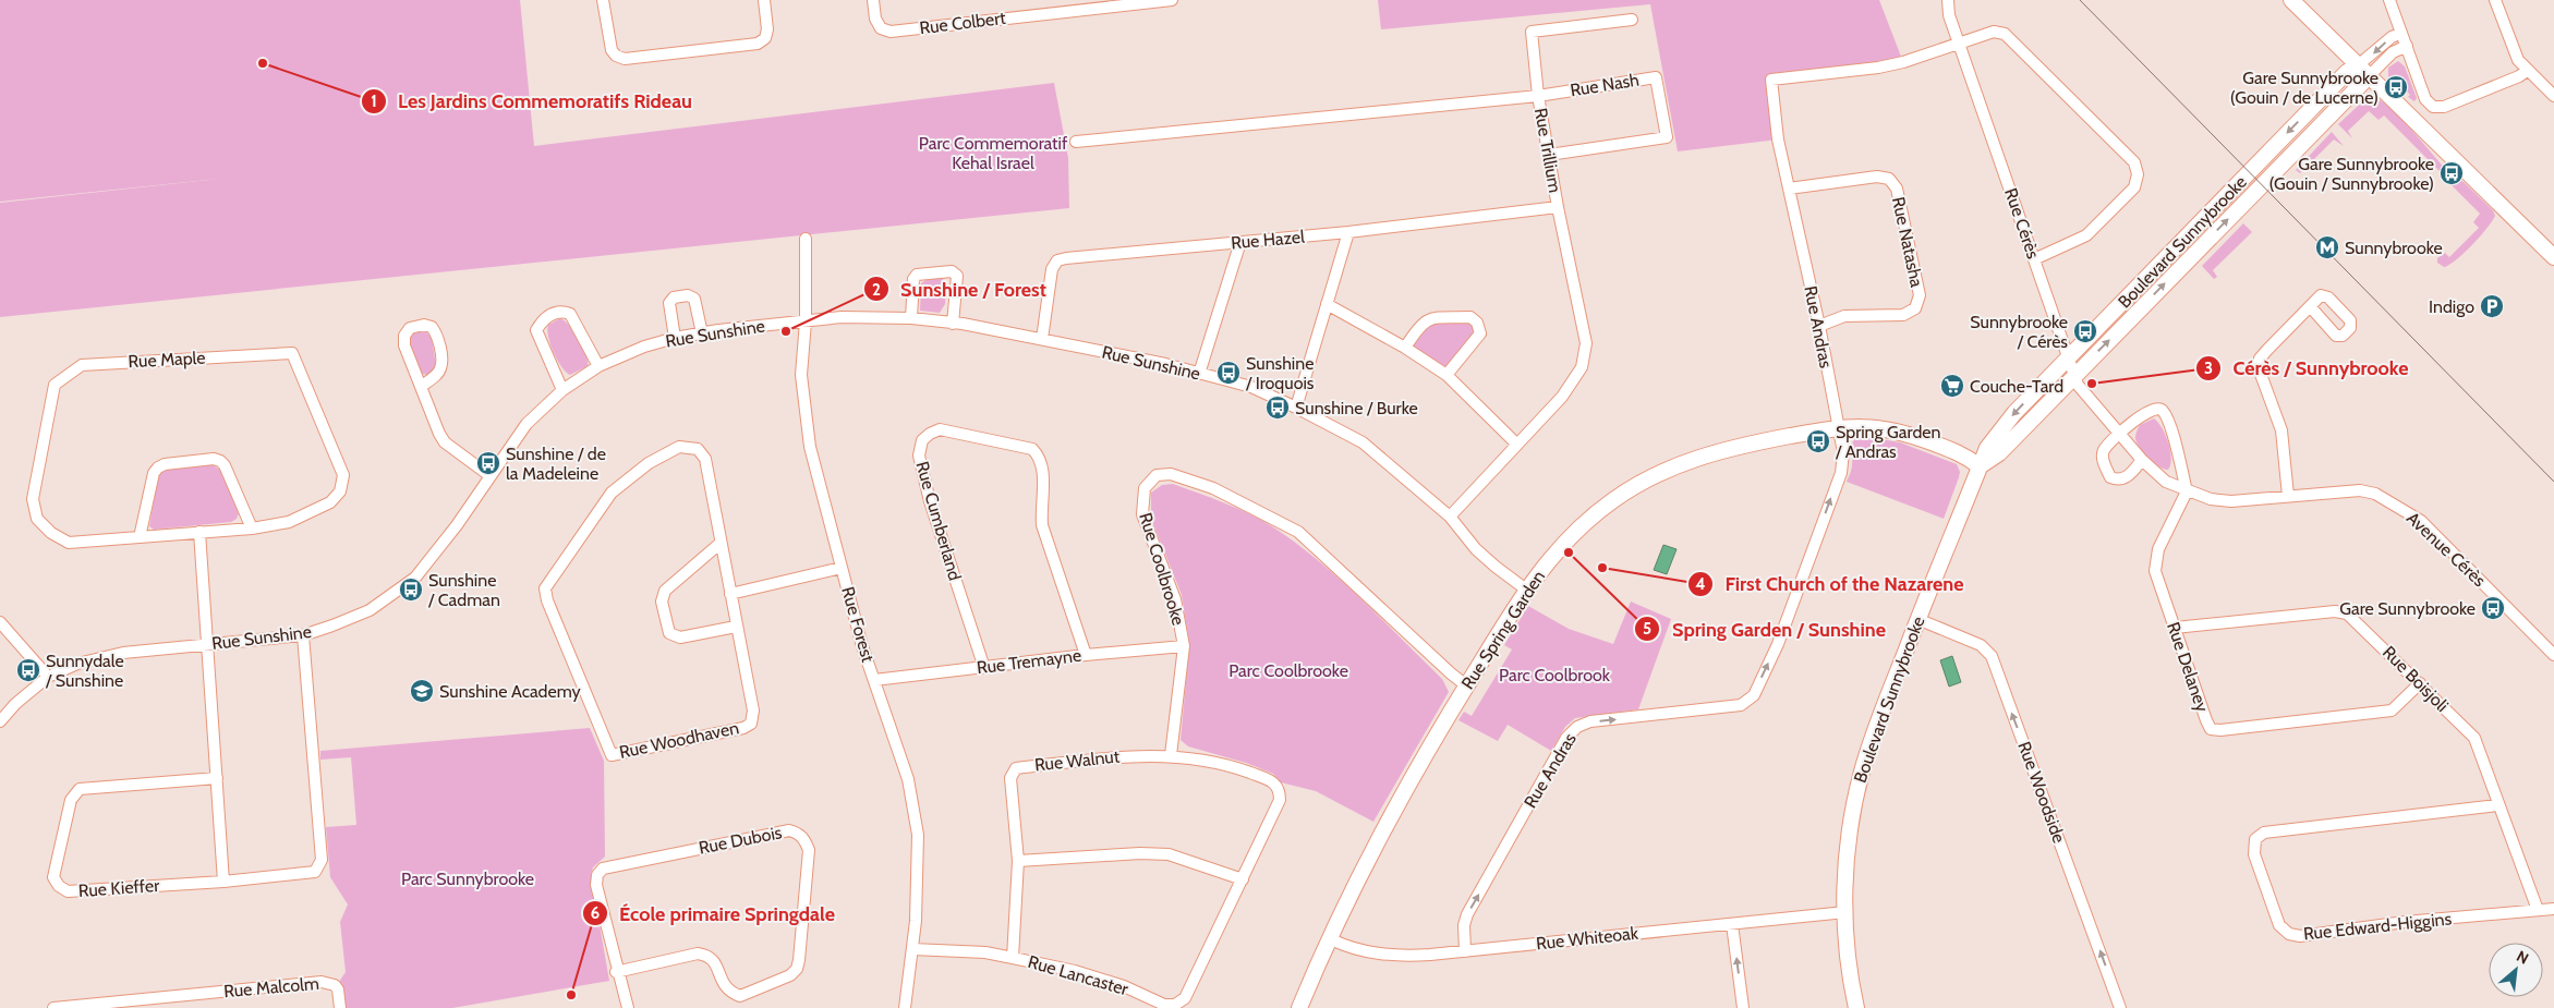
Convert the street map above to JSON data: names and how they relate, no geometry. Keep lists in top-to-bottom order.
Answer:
{
  "streets": {
    "street": [
      "Rue Colbert",
      "Rue Nash",
      "Rue Trillium",
      "Rue Cérès",
      "Rue Hazel",
      "Rue Natasha",
      "Boulevard Sunnybrooke",
      "Rue Andras",
      "Rue Sunshine",
      "Rue Maple",
      "Rue Cumberland",
      "Avenue Cérès",
      "Rue Coolbrooke",
      "Rue Forest",
      "Rue Spring Garden",
      "Rue Tremayne",
      "Rue Delaney",
      "Rue Boisjoli",
      "Rue Woodhaven",
      "Rue Walnut",
      "Rue Woodside",
      "Rue Dubois",
      "Rue Kieffer",
      "Rue Edward-Higgins",
      "Rue Whiteoak",
      "Rue Lancaster",
      "Rue Malcolm"
    ]
  },
  "crossings": [
    ["Rue Nash", "Rue Trillium"],
    ["Rue Trillium", "Rue Hazel"],
    ["Rue Trillium", "Rue Sunshine"],
    ["Rue Cérès", "Boulevard Sunnybrooke"],
    ["Rue Cérès", "Rue Andras"],
    ["Rue Cérès", "Avenue Cérès"],
    ["Rue Cérès", "Rue Delaney"],
    ["Rue Hazel", "Rue Sunshine"],
    ["Rue Natasha", "Rue Andras"],
    ["Boulevard Sunnybrooke", "Rue Spring Garden"],
    ["Boulevard Sunnybrooke", "Rue Woodside"],
    ["Boulevard Sunnybrooke", "Rue Whiteoak"],
    ["Rue Andras", "Rue Spring Garden"],
    ["Rue Andras", "Rue Whiteoak"],
    ["Rue Sunshine", "Rue Forest"],
    ["Rue Sunshine", "Rue Spring Garden"],
    ["Rue Sunshine", "Rue Kieffer"],
    ["Rue Cumberland", "Rue Tremayne"],
    ["Avenue Cérès", "Rue Delaney"],
    ["Rue Coolbrooke", "Rue Spring Garden"],
    ["Rue Coolbrooke", "Rue Tremayne"],
    ["Rue Coolbrooke", "Rue Walnut"],
    ["Rue Forest", "Rue Tremayne"],
    ["Rue Forest", "Rue Lancaster"],
    ["Rue Spring Garden", "Rue Whiteoak"],
    ["Rue Delaney", "Rue Boisjoli"],
    ["Rue Boisjoli", "Rue Edward-Higgins"],
    ["Rue Walnut", "Rue Lancaster"]
  ],
  "one_way": ["Rue Andras", "Rue Woodside"],
  "parks": [
    "Parc Commemoratif Kehal Israel",
    "Parc Coolbrooke",
    "Parc Coolbrook",
    "Parc Sunnybrooke"
  ],
  "places": {
    "other": [
      "Les Jardins Commemoratifs Rideau",
      "Sunshine / Forest",
      "Cérès / Sunnybrooke",
      "Spring Garden / Sunshine",
      "First Church of the Nazarene",
      "École primaire Springdale"
    ],
    "bus stop": [
      "Gare Sunnybrooke (Gouin / de Lucerne)",
      "Gare Sunnybrooke (Gouin / Sunnybrooke)",
      "Sunnybrooke / Cérès",
      "Sunshine / Iroquois",
      "Sunshine / Burke",
      "Spring Garden / Andras",
      "Sunshine / de la Madeleine",
      "Sunshine / Cadman",
      "Gare Sunnybrooke",
      "Sunnydale / Sunshine"
    ],
    "metro station": ["Sunnybrooke"],
    "parking": ["Indigo"],
    "supermarket": ["Couche-Tard"],
    "school or university": ["Sunshine Academy"]
  },
  "north": "top right"
}
